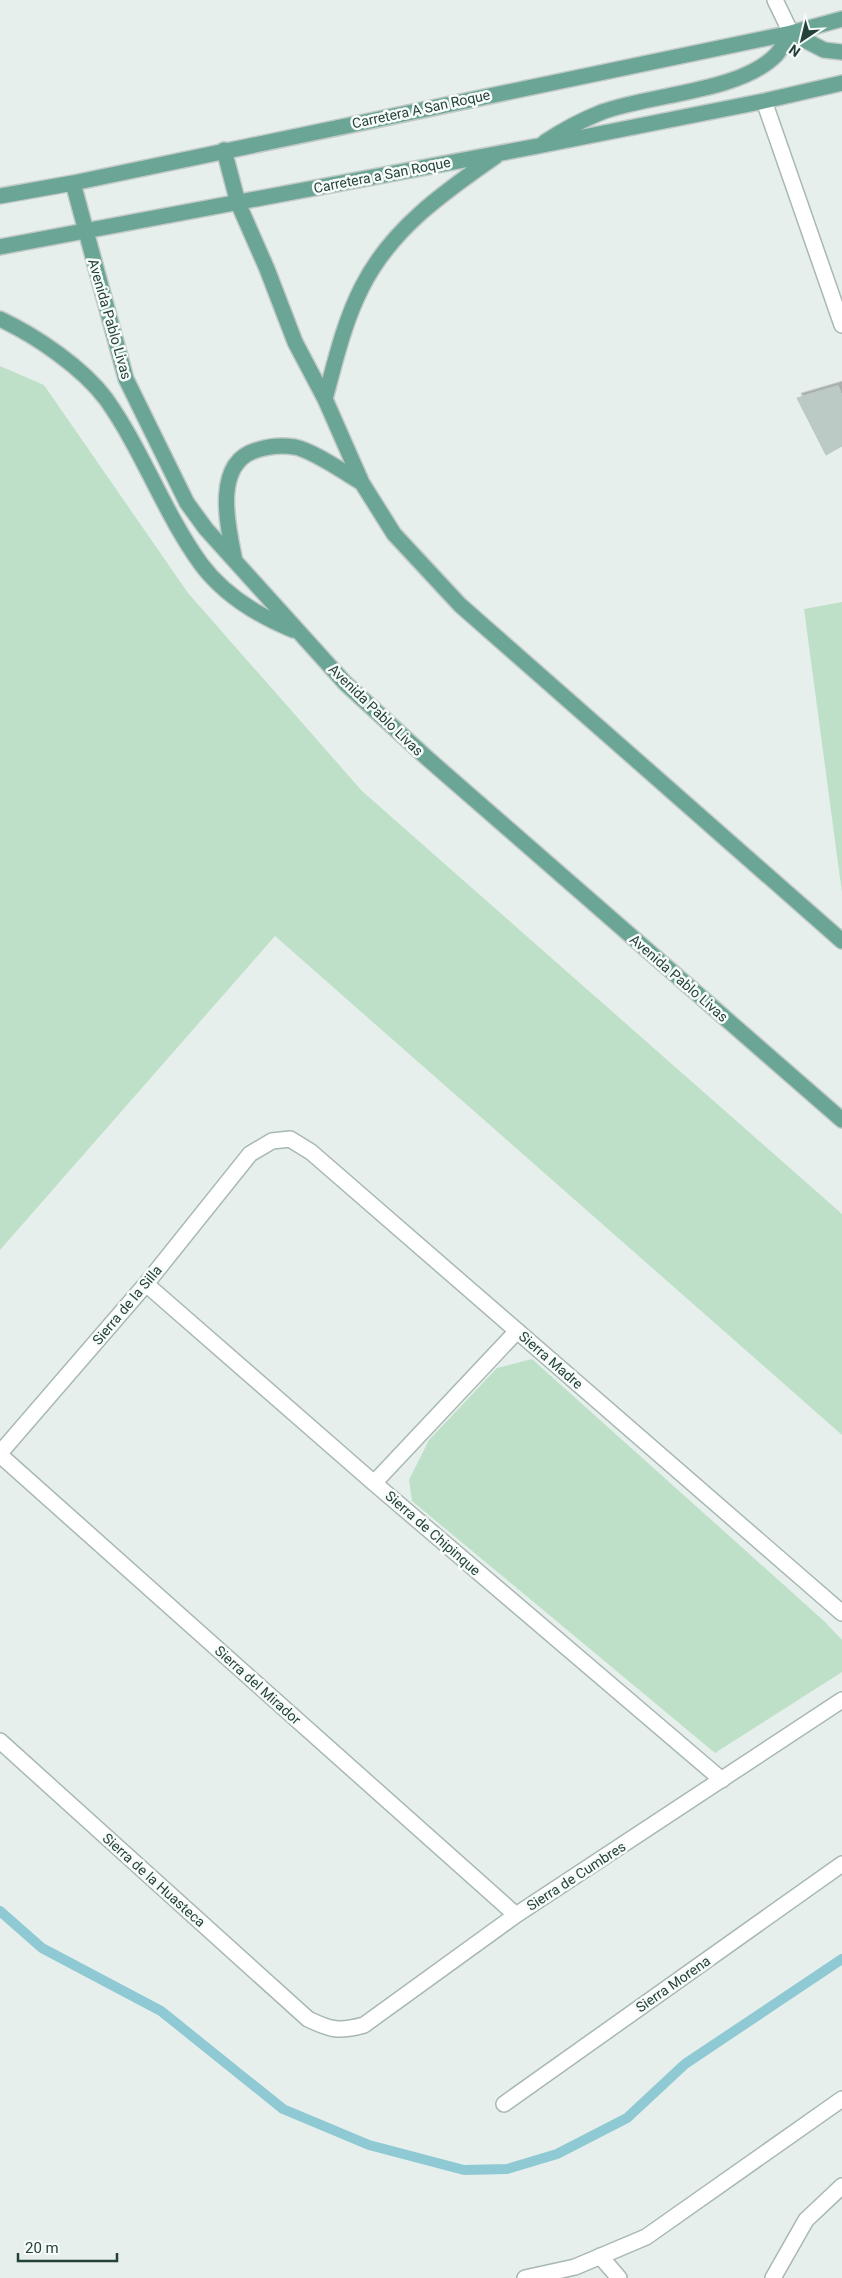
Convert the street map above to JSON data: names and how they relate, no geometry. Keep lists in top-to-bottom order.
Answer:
{
  "streets": {
    "main road": ["Carretera A San Roque", "Carretera a San Roque", "Avenida Pablo Livas"],
    "street": [
      "Sierra de la Silla",
      "Sierra Madre",
      "Sierra de Chipinque",
      "Sierra del Mirador",
      "Sierra de Cumbres",
      "Sierra de la Huasteca",
      "Sierra Morena"
    ]
  },
  "crossings": [
    ["Carretera A San Roque", "Avenida Pablo Livas"],
    ["Carretera a San Roque", "Avenida Pablo Livas"],
    ["Sierra de la Silla", "Sierra Madre"],
    ["Sierra de la Silla", "Sierra de Chipinque"],
    ["Sierra de la Silla", "Sierra del Mirador"],
    ["Sierra de Chipinque", "Sierra de Cumbres"],
    ["Sierra del Mirador", "Sierra de Cumbres"],
    ["Sierra de Cumbres", "Sierra de la Huasteca"]
  ],
  "scale_bar": "20 m",
  "north": "bottom left"
}
